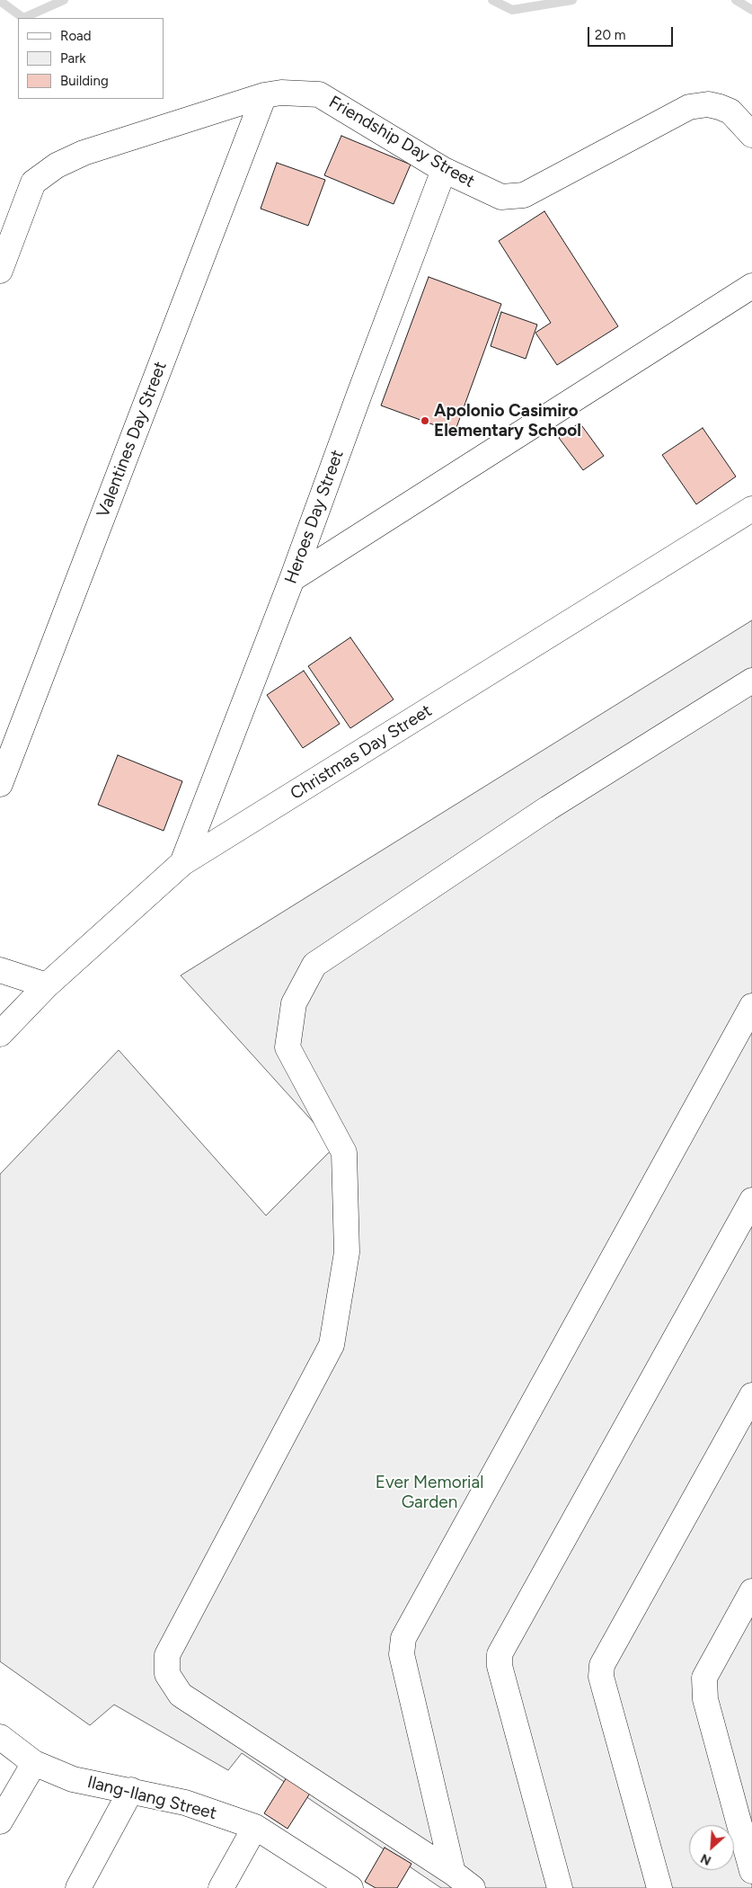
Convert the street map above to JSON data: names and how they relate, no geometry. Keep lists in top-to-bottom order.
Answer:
{
  "streets": {
    "street": [
      "Friendship Day Street",
      "Valentines Day Street",
      "Heroes Day Street",
      "Christmas Day Street",
      "Ilang-Ilang Street"
    ]
  },
  "crossings": [
    ["Friendship Day Street", "Valentines Day Street"],
    ["Friendship Day Street", "Heroes Day Street"],
    ["Heroes Day Street", "Christmas Day Street"]
  ],
  "parks": ["Ever Memorial Garden"],
  "places": ["Apolonio Casimiro Elementary School"],
  "legend": ["Road", "Park", "Building"],
  "scale_bar": "20 m",
  "north": "bottom left"
}
